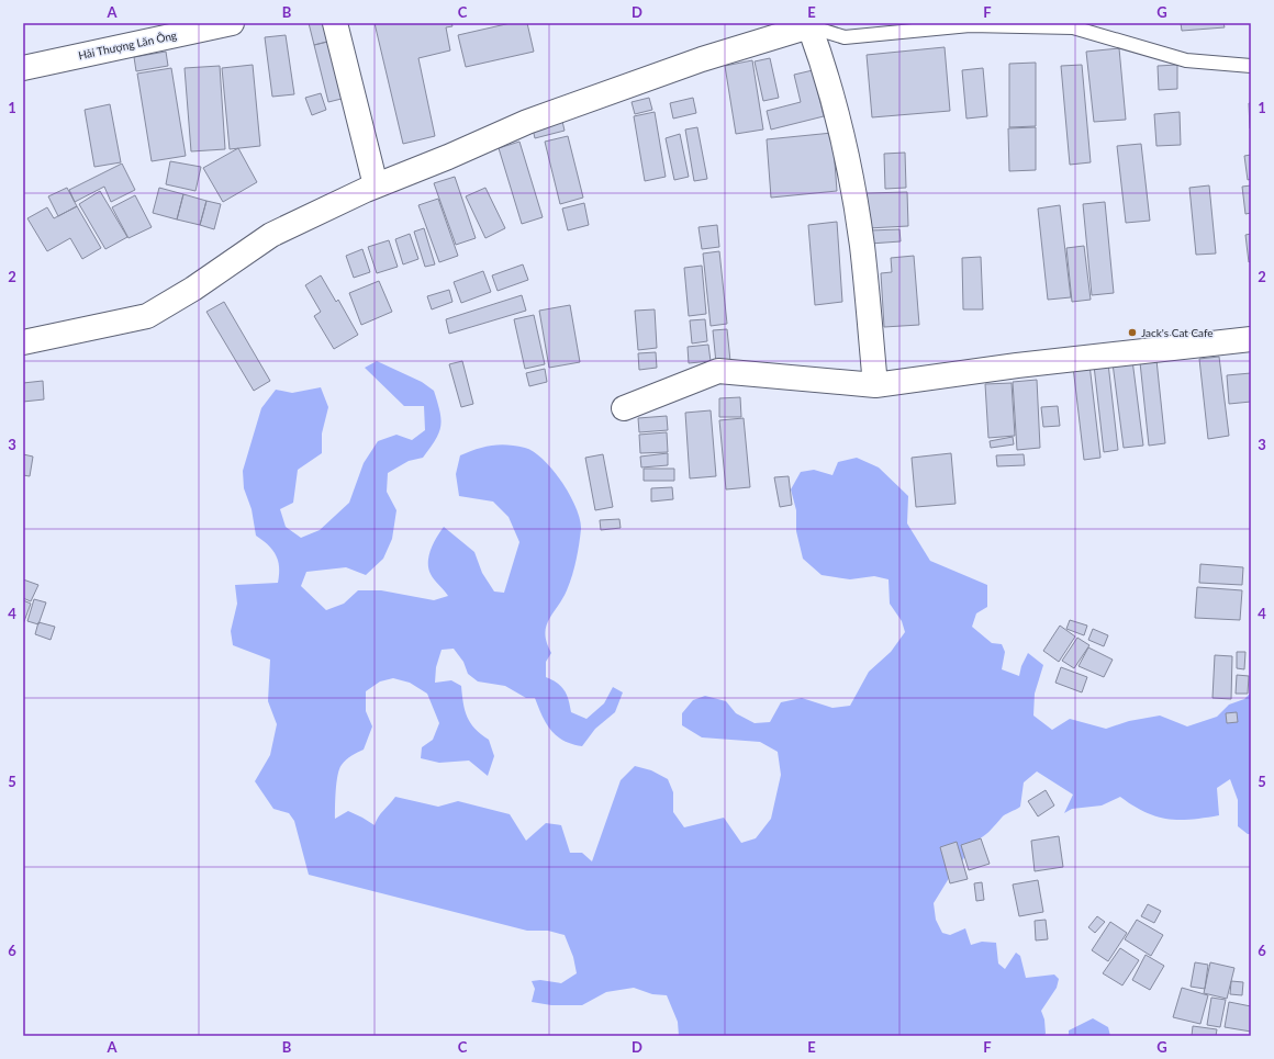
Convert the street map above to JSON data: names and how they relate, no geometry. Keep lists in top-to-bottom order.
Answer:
{
  "streets": {
    "street": ["Hải Thượng Lãn Ông"]
  },
  "places": ["Jack's Cat Cafe"],
  "grid": {
    "columns": [
      "A",
      "B",
      "C",
      "D",
      "E",
      "F",
      "G"
    ],
    "rows": [
      "1",
      "2",
      "3",
      "4",
      "5",
      "6"
    ]
  }
}
